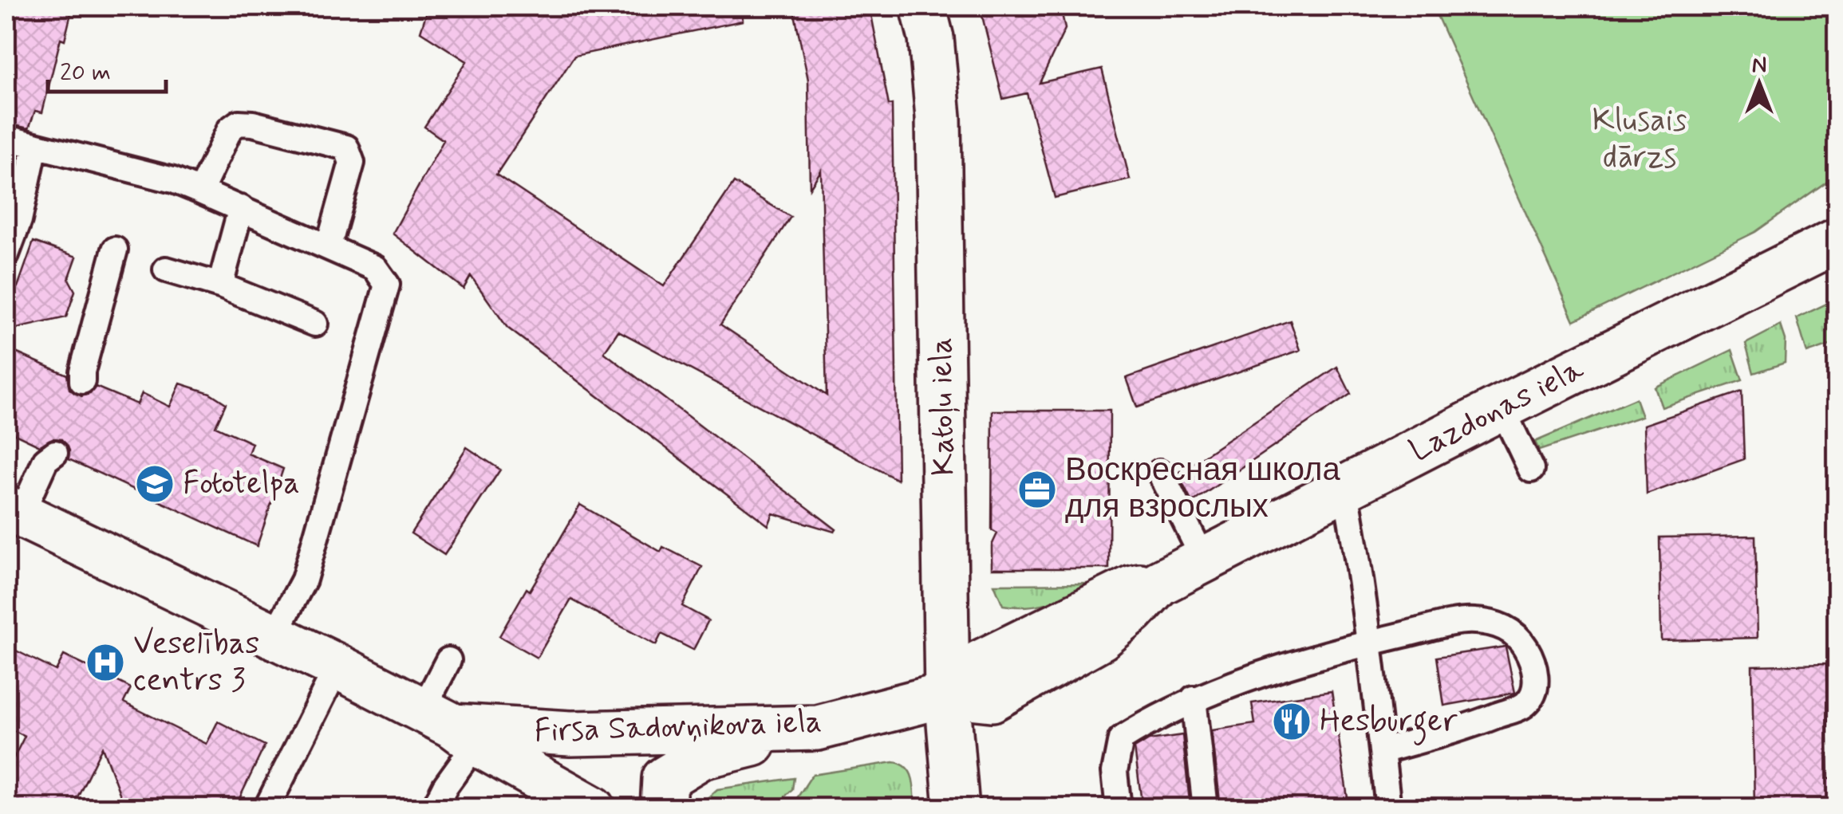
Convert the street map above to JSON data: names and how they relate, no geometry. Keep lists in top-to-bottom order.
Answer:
{
  "streets": {
    "street": ["Katoļu iela", "Lazdonas iela", "Firsa Sadovņikova iela"]
  },
  "crossings": [
    ["Katoļu iela", "Lazdonas iela"],
    ["Katoļu iela", "Firsa Sadovņikova iela"],
    ["Lazdonas iela", "Firsa Sadovņikova iela"]
  ],
  "parks": ["Klusais dārzs"],
  "places": {
    "school or university": ["Fototelpa"],
    "office": ["Воскресная школа для взрослых"],
    "hospital": ["Veselības centrs 3"],
    "restaurant": ["Hesburger"]
  },
  "scale_bar": "20 m",
  "north": "top"
}
